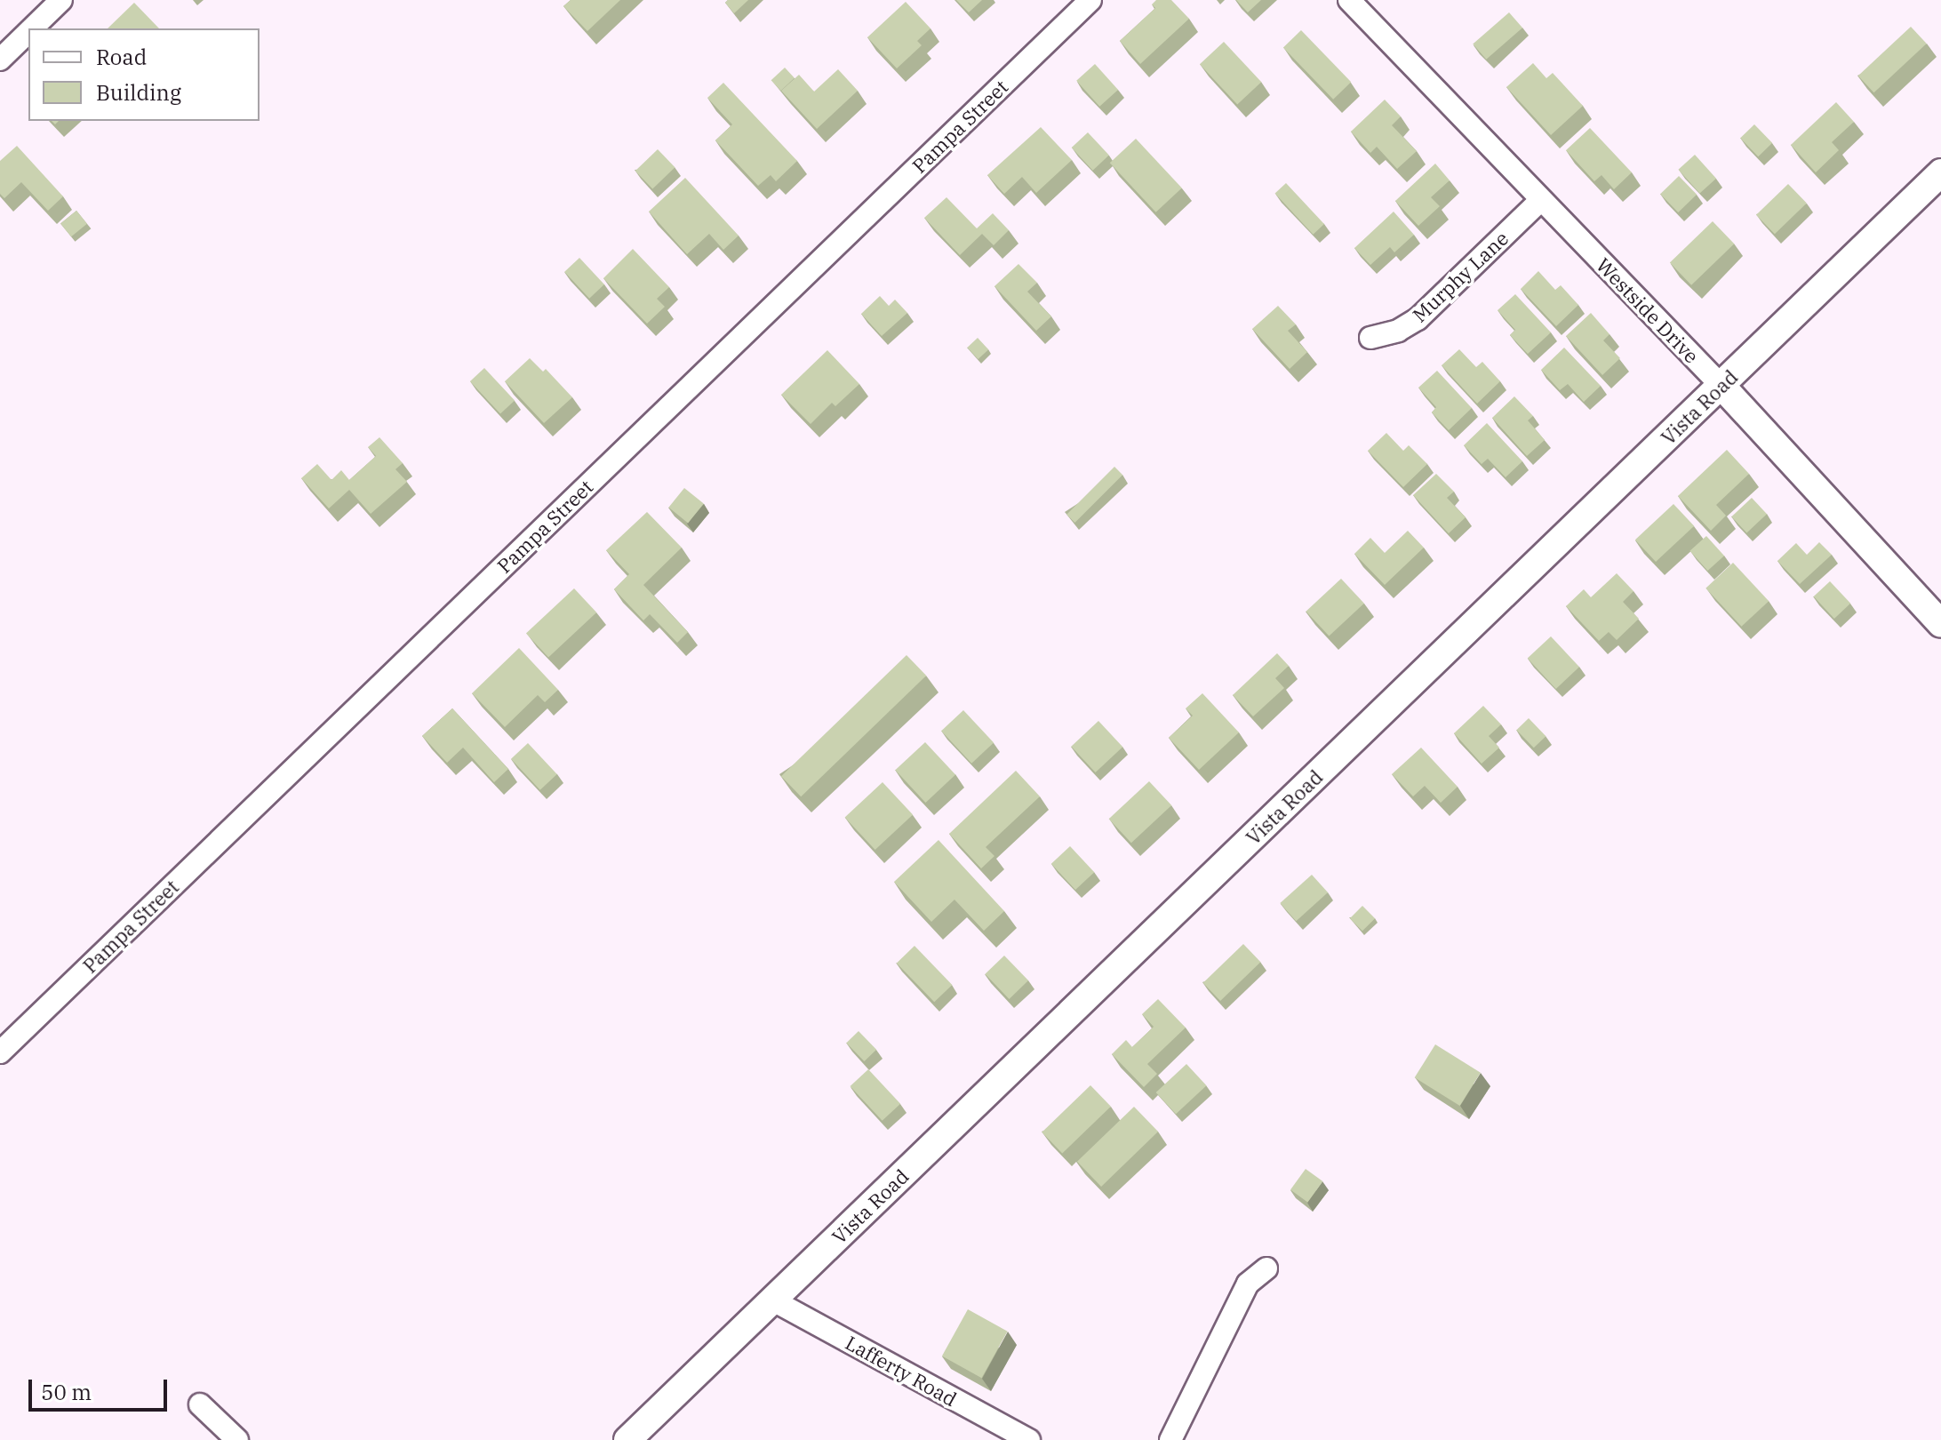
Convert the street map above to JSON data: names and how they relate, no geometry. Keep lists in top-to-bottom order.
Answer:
{
  "streets": {
    "street": [
      "Pampa Street",
      "Murphy Lane",
      "Westside Drive",
      "Vista Road",
      "Lafferty Road"
    ]
  },
  "crossings": [
    ["Murphy Lane", "Westside Drive"],
    ["Westside Drive", "Vista Road"],
    ["Vista Road", "Lafferty Road"]
  ],
  "legend": ["Road", "Building"],
  "scale_bar": "50 m"
}
